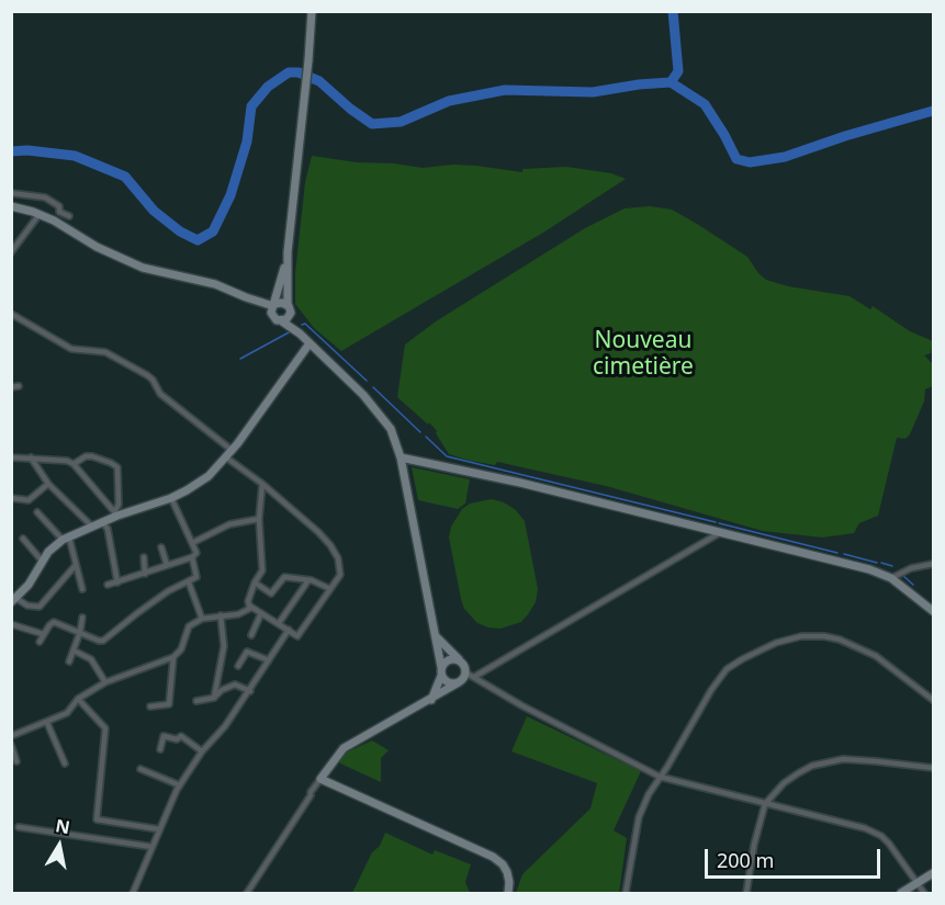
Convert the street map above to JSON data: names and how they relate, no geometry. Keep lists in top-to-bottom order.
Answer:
{
  "parks": ["Nouveau cimetière"],
  "scale_bar": "200 m",
  "north": "top"
}
